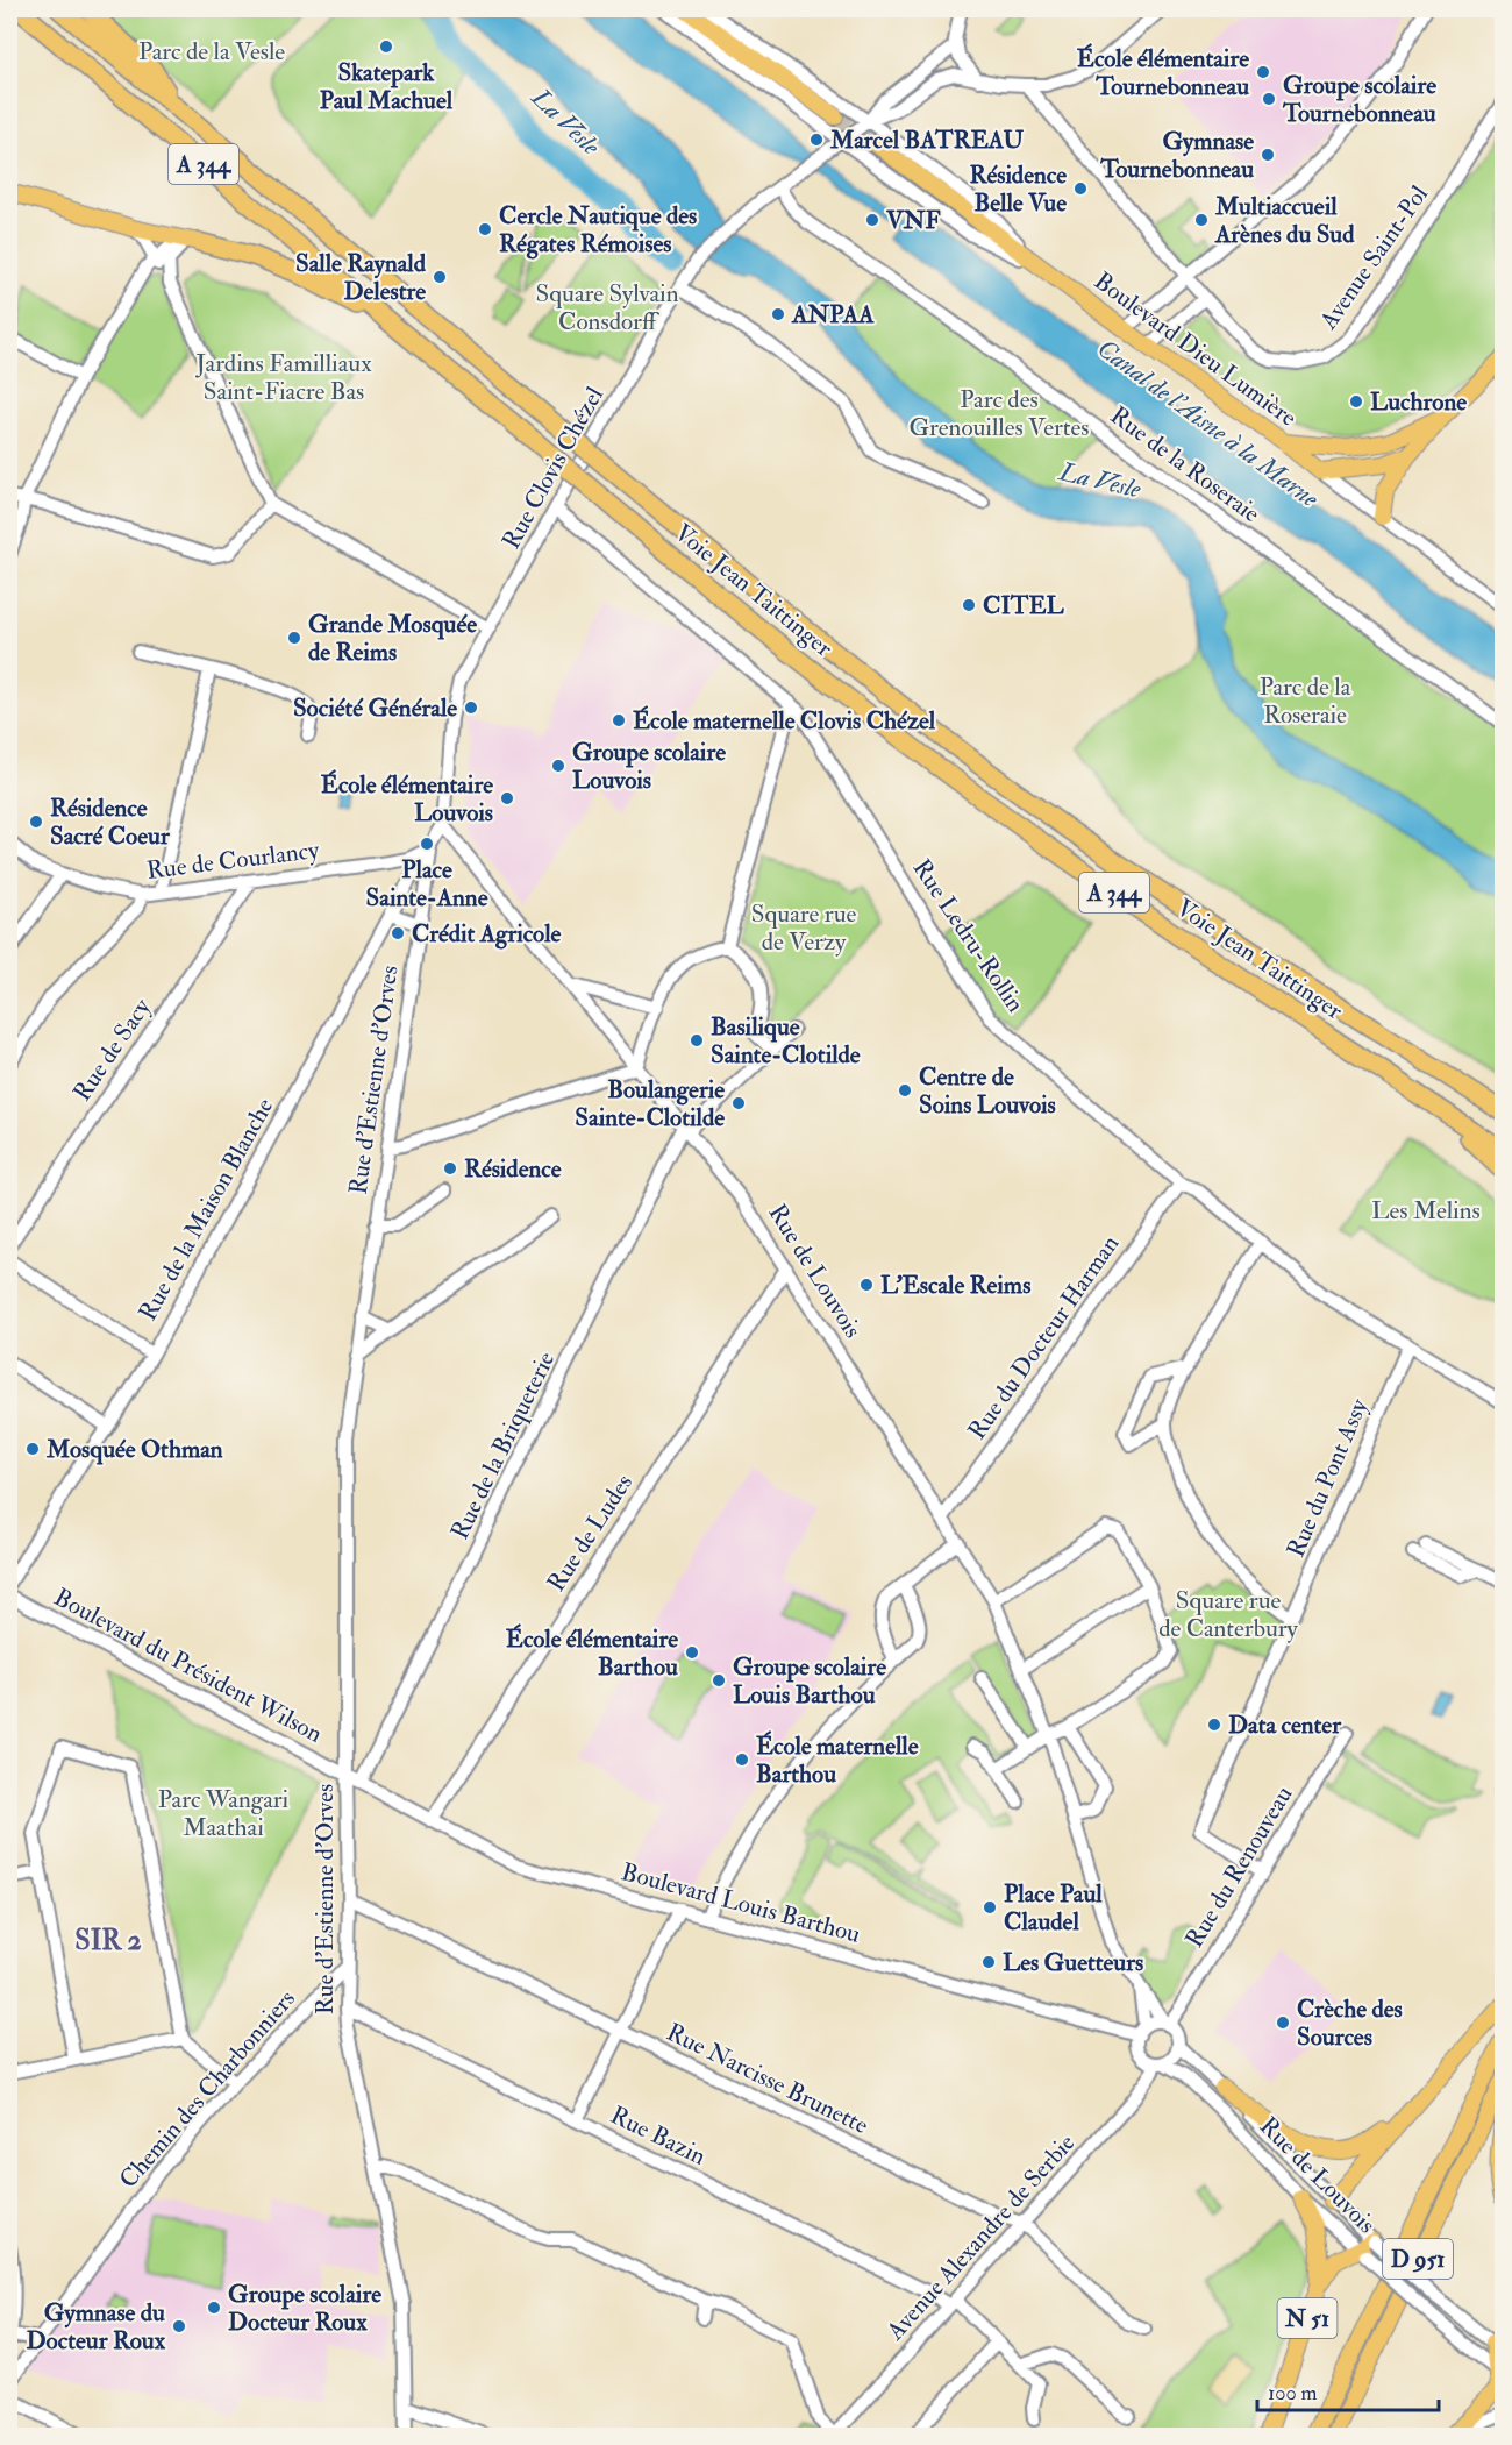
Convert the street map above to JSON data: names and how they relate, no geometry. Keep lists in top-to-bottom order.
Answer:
{
  "streets": {
    "highway": ["A 344", "Voie Jean Taittinger"],
    "main road": ["Boulevard Dieu Lumière", "D 951", "N 51"],
    "street": [
      "Avenue Saint-Pol",
      "Rue de la Roseraie",
      "Rue Clovis Chézel",
      "Rue de Courlancy",
      "Rue Ledru-Rollin",
      "Rue de Sacy",
      "Rue d'Estienne d'Orves",
      "Rue de la Maison Blanche",
      "Rue de Louvois",
      "Rue du Docteur Harman",
      "Rue de la Briqueterie",
      "Rue du Pont Assy",
      "Rue de Ludes",
      "Boulevard du Président Wilson",
      "Rue du Renouveau",
      "Boulevard Louis Barthou",
      "Rue Narcisse Brunette",
      "Chemin des Charbonniers",
      "Rue Bazin",
      "Avenue Alexandre de Serbie"
    ]
  },
  "crossings": [
    ["Boulevard Dieu Lumière", "Rue Clovis Chézel"],
    ["Rue de la Roseraie", "Rue Clovis Chézel"],
    ["Rue Clovis Chézel", "Rue Ledru-Rollin"],
    ["Rue Clovis Chézel", "Rue de la Maison Blanche"],
    ["Rue Clovis Chézel", "Rue de Louvois"],
    ["Rue de Courlancy", "Rue de Sacy"],
    ["Rue de Courlancy", "Rue d'Estienne d'Orves"],
    ["Rue de Courlancy", "Rue de la Maison Blanche"],
    ["Rue Ledru-Rollin", "Rue du Docteur Harman"],
    ["Rue Ledru-Rollin", "Rue du Pont Assy"],
    ["Rue d'Estienne d'Orves", "Rue de la Maison Blanche"],
    ["Rue d'Estienne d'Orves", "Boulevard du Président Wilson"],
    ["Rue d'Estienne d'Orves", "Boulevard Louis Barthou"],
    ["Rue d'Estienne d'Orves", "Rue Narcisse Brunette"],
    ["Rue d'Estienne d'Orves", "Chemin des Charbonniers"],
    ["Rue d'Estienne d'Orves", "Rue Bazin"],
    ["Rue de la Maison Blanche", "Rue de Louvois"],
    ["Rue de Louvois", "Rue du Docteur Harman"],
    ["Rue de Louvois", "Rue de la Briqueterie"],
    ["Rue de Louvois", "Rue de Ludes"],
    ["Rue de Louvois", "Rue du Renouveau"],
    ["Rue de Louvois", "Boulevard Louis Barthou"],
    ["Rue de Louvois", "Avenue Alexandre de Serbie"],
    ["Rue de Louvois", "N 51"],
    ["Rue de la Briqueterie", "Boulevard Louis Barthou"],
    ["Rue du Pont Assy", "Rue du Renouveau"],
    ["Rue de Ludes", "Boulevard Louis Barthou"],
    ["Boulevard du Président Wilson", "Boulevard Louis Barthou"],
    ["Rue du Renouveau", "Boulevard Louis Barthou"],
    ["Rue du Renouveau", "Avenue Alexandre de Serbie"],
    ["Boulevard Louis Barthou", "Avenue Alexandre de Serbie"],
    ["Rue Narcisse Brunette", "Avenue Alexandre de Serbie"],
    ["Rue Bazin", "Avenue Alexandre de Serbie"]
  ],
  "districts": ["SIR 2"],
  "water": ["La Vesle", "Canal de l'Aisne à la Marne"],
  "parks": [
    "Parc de la Vesle",
    "Square Sylvain Consdorff",
    "Jardins Familliaux Saint-Fiacre Bas",
    "Parc des Grenouilles Vertes",
    "Parc de la Roseraie",
    "Square rue de Verzy",
    "Les Melins",
    "Square rue de Canterbury",
    "Parc Wangari Maathai"
  ],
  "places": [
    "Skatepark Paul Machuel",
    "École élémentaire Tournebonneau",
    "Groupe scolaire Tournebonneau",
    "Marcel BATREAU",
    "Gymnase Tournebonneau",
    "Résidence Belle Vue",
    "VNF",
    "Multiaccueil Arènes du Sud",
    "Cercle Nautique des Régates Rémoises",
    "Salle Raynald Delestre",
    "ANPAA",
    "Luchrone",
    "CITEL",
    "Grande Mosquée de Reims",
    "Société Générale",
    "École maternelle Clovis Chézel",
    "Groupe scolaire Louvois",
    "École élémentaire Louvois",
    "Résidence Sacré Coeur",
    "Place Sainte-Anne",
    "Crédit Agricole",
    "Basilique Sainte-Clotilde",
    "Centre de Soins Louvois",
    "Boulangerie Sainte-Clotilde",
    "Résidence",
    "L'Escale Reims",
    "Mosquée Othman",
    "École élémentaire Barthou",
    "Groupe scolaire Louis Barthou",
    "Data center",
    "École maternelle Barthou",
    "Place Paul Claudel",
    "Les Guetteurs",
    "Crèche des Sources",
    "Groupe scolaire Docteur Roux",
    "Gymnase du Docteur Roux"
  ],
  "scale_bar": "100 m"
}
